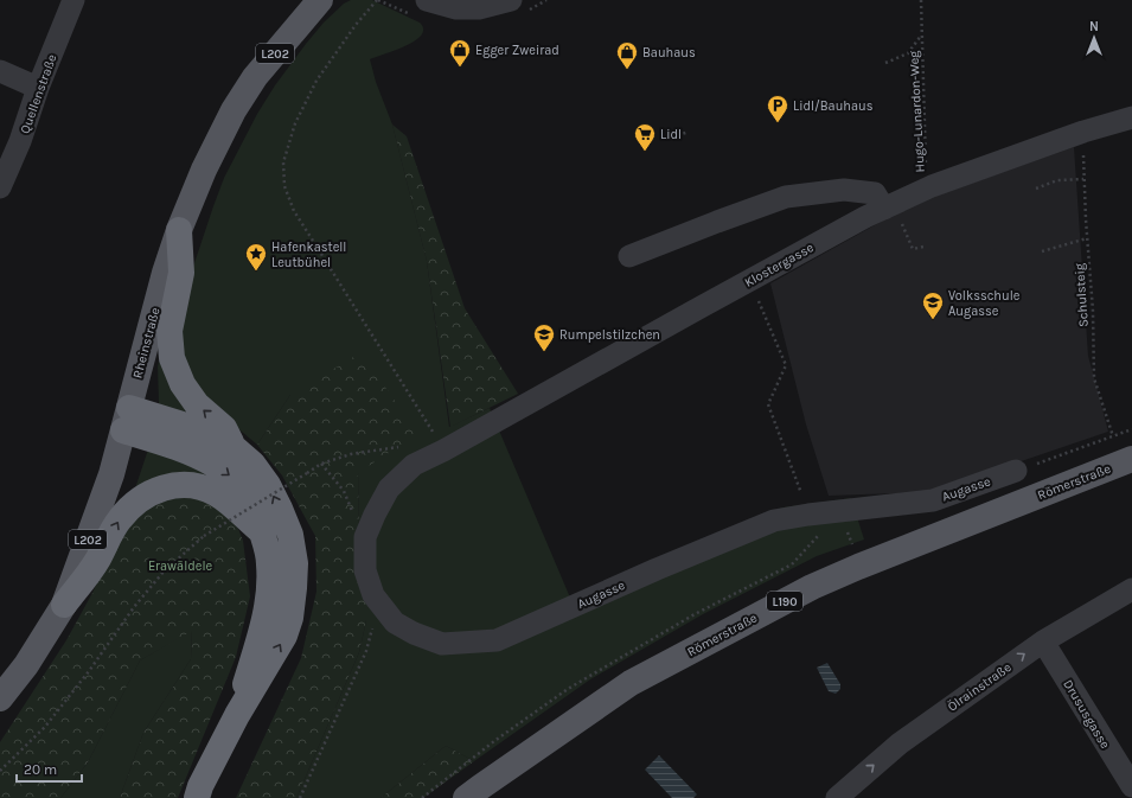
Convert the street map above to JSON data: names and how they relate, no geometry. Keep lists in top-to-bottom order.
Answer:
{
  "streets": {
    "main road": [
      "L202",
      "Rheinstraße",
      "Römerstraße",
      "L190"
    ],
    "street": [
      "Quellenstraße",
      "Klostergasse",
      "Augasse",
      "Ölrainstraße",
      "Drususgasse"
    ],
    "path": ["Hugo-Lunardon-Weg", "Schulsteig"]
  },
  "crossings": [
    ["Hugo-Lunardon-Weg", "Klostergasse"],
    ["Klostergasse", "Augasse"],
    ["Ölrainstraße", "Drususgasse"]
  ],
  "one_way": ["Ölrainstraße"],
  "parks": ["Erawäldele"],
  "places": {
    "shop": ["Egger Zweirad", "Bauhaus"],
    "parking": ["Lidl/Bauhaus"],
    "supermarket": ["Lidl"],
    "place": ["Hafenkastell Leutbühel"],
    "school or university": ["Volksschule Augasse", "Rumpelstilzchen"]
  },
  "scale_bar": "20 m",
  "north": "top"
}
